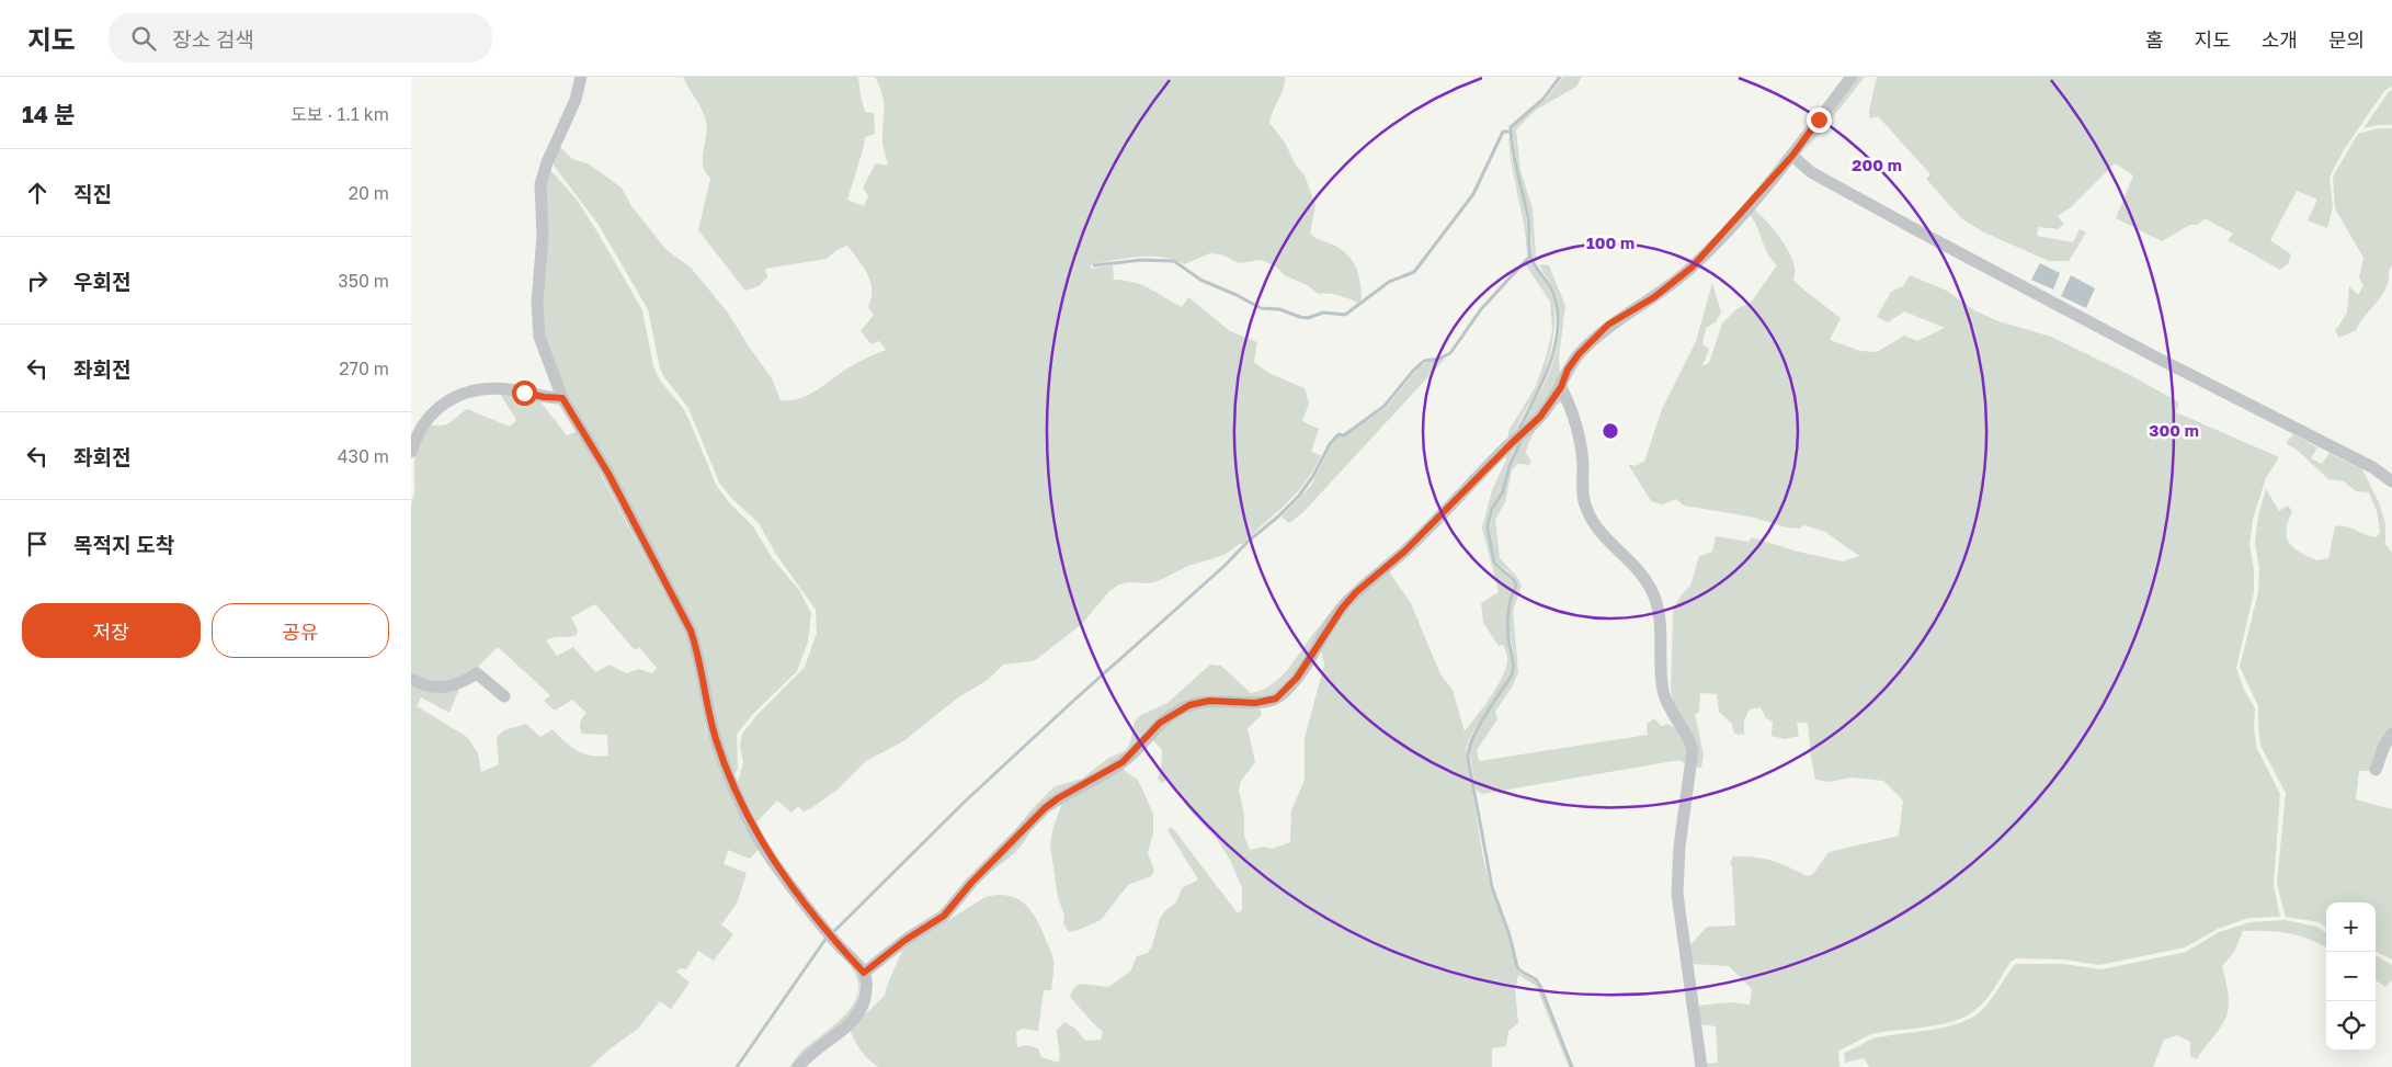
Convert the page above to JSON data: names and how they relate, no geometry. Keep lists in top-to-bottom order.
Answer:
{
  "page": {
    "header": "지도",
    "search": "장소 검색",
    "nav": [
      "홈",
      "지도",
      "소개",
      "문의"
    ],
    "heading": ["14 분", "도보 · 1.1 km"],
    "list": [
      ["직진", "20 m"],
      ["우회전", "350 m"],
      ["좌회전", "270 m"],
      ["좌회전", "430 m"],
      "목적지 도착"
    ],
    "buttons": ["저장", "공유"],
    "map_buttons": ["+", "−"]
  },
  "rings": ["200 m", "100 m", "300 m"]
}
